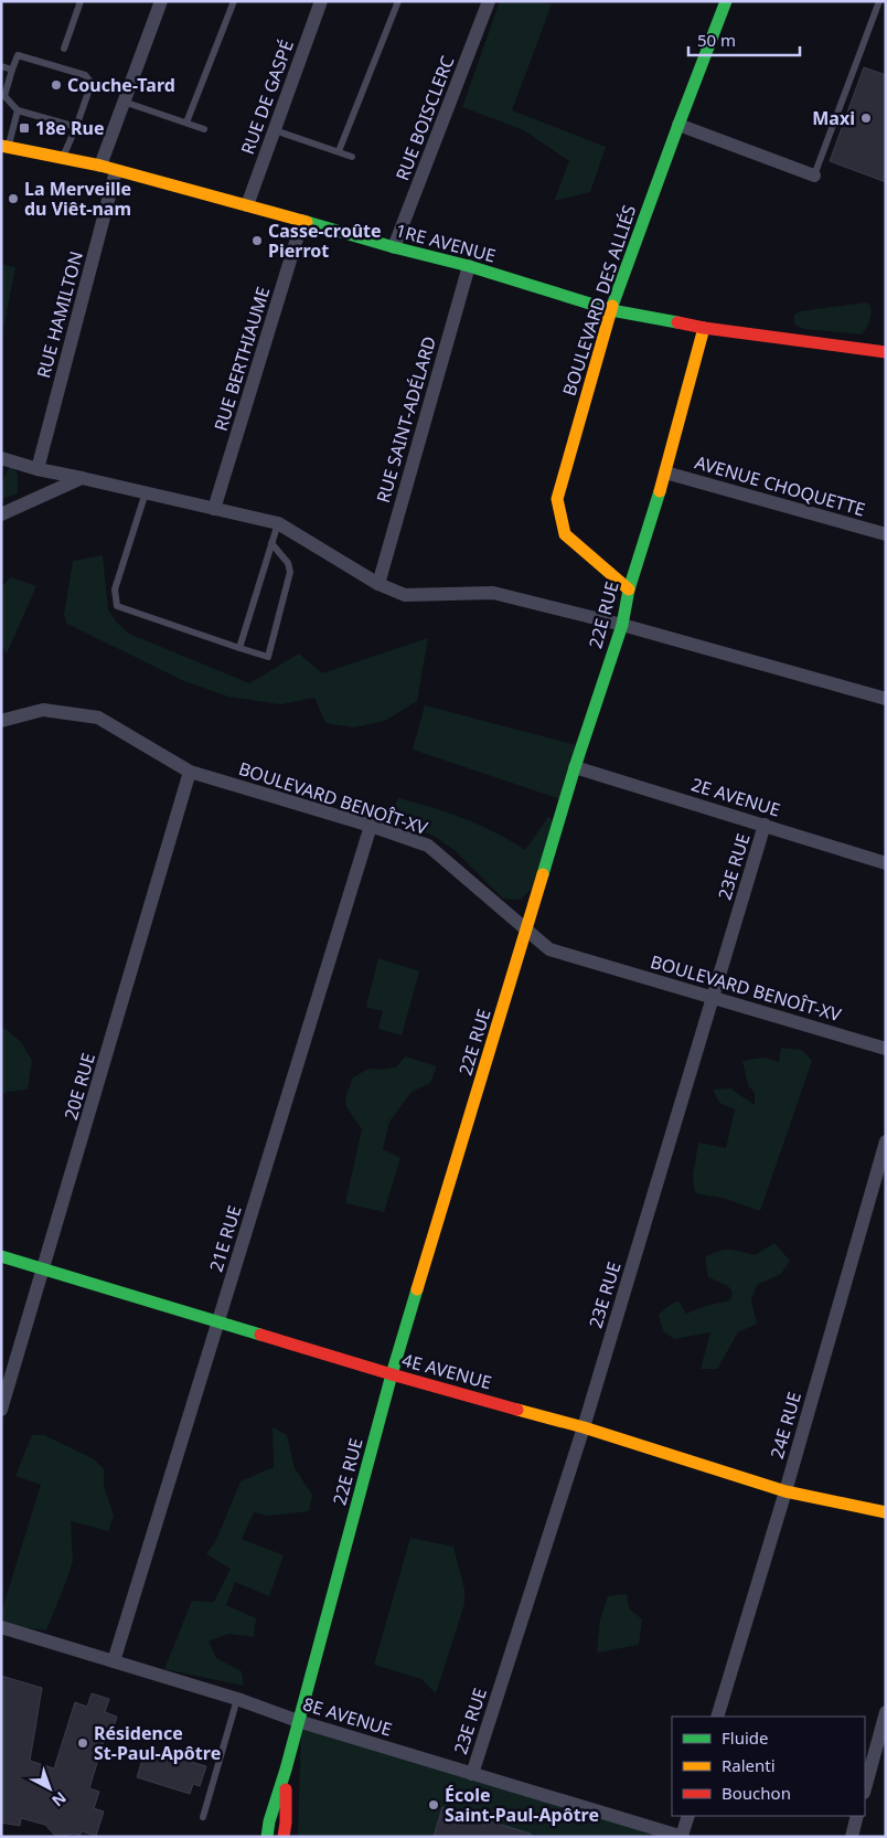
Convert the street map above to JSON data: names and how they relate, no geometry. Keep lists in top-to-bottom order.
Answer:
{
  "streets": {
    "street": [
      "RUE DE GASPÉ",
      "RUE BOISCLERC",
      "1RE AVENUE",
      "BOULEVARD DES ALLIÉS",
      "RUE HAMILTON",
      "RUE BERTHIAUME",
      "RUE SAINT-ADÉLARD",
      "AVENUE CHOQUETTE",
      "22E RUE",
      "2E AVENUE",
      "BOULEVARD BENOÎT-XV",
      "23E RUE",
      "20E RUE",
      "21E RUE",
      "4E AVENUE",
      "24E RUE",
      "8E AVENUE"
    ]
  },
  "crossings": [
    ["RUE DE GASPÉ", "1RE AVENUE"],
    ["RUE BOISCLERC", "1RE AVENUE"],
    ["1RE AVENUE", "BOULEVARD DES ALLIÉS"],
    ["1RE AVENUE", "RUE HAMILTON"],
    ["1RE AVENUE", "RUE BERTHIAUME"],
    ["1RE AVENUE", "RUE SAINT-ADÉLARD"],
    ["1RE AVENUE", "22E RUE"],
    ["BOULEVARD DES ALLIÉS", "22E RUE"],
    ["AVENUE CHOQUETTE", "22E RUE"],
    ["22E RUE", "2E AVENUE"],
    ["22E RUE", "BOULEVARD BENOÎT-XV"],
    ["22E RUE", "4E AVENUE"],
    ["22E RUE", "8E AVENUE"],
    ["2E AVENUE", "23E RUE"],
    ["BOULEVARD BENOÎT-XV", "23E RUE"],
    ["BOULEVARD BENOÎT-XV", "20E RUE"],
    ["BOULEVARD BENOÎT-XV", "21E RUE"],
    ["23E RUE", "4E AVENUE"],
    ["23E RUE", "8E AVENUE"],
    ["20E RUE", "4E AVENUE"],
    ["21E RUE", "4E AVENUE"],
    ["21E RUE", "8E AVENUE"],
    ["4E AVENUE", "24E RUE"]
  ],
  "places": {
    "other": [
      "Couche-Tard",
      "Maxi",
      "La Merveille du Viêt-nam",
      "Casse-croûte Pierrot",
      "Résidence St-Paul-Apôtre",
      "École Saint-Paul-Apôtre"
    ],
    "transit": ["18e Rue"]
  },
  "legend": ["Fluide", "Ralenti", "Bouchon"],
  "scale_bar": "50 m",
  "north": "bottom right"
}
